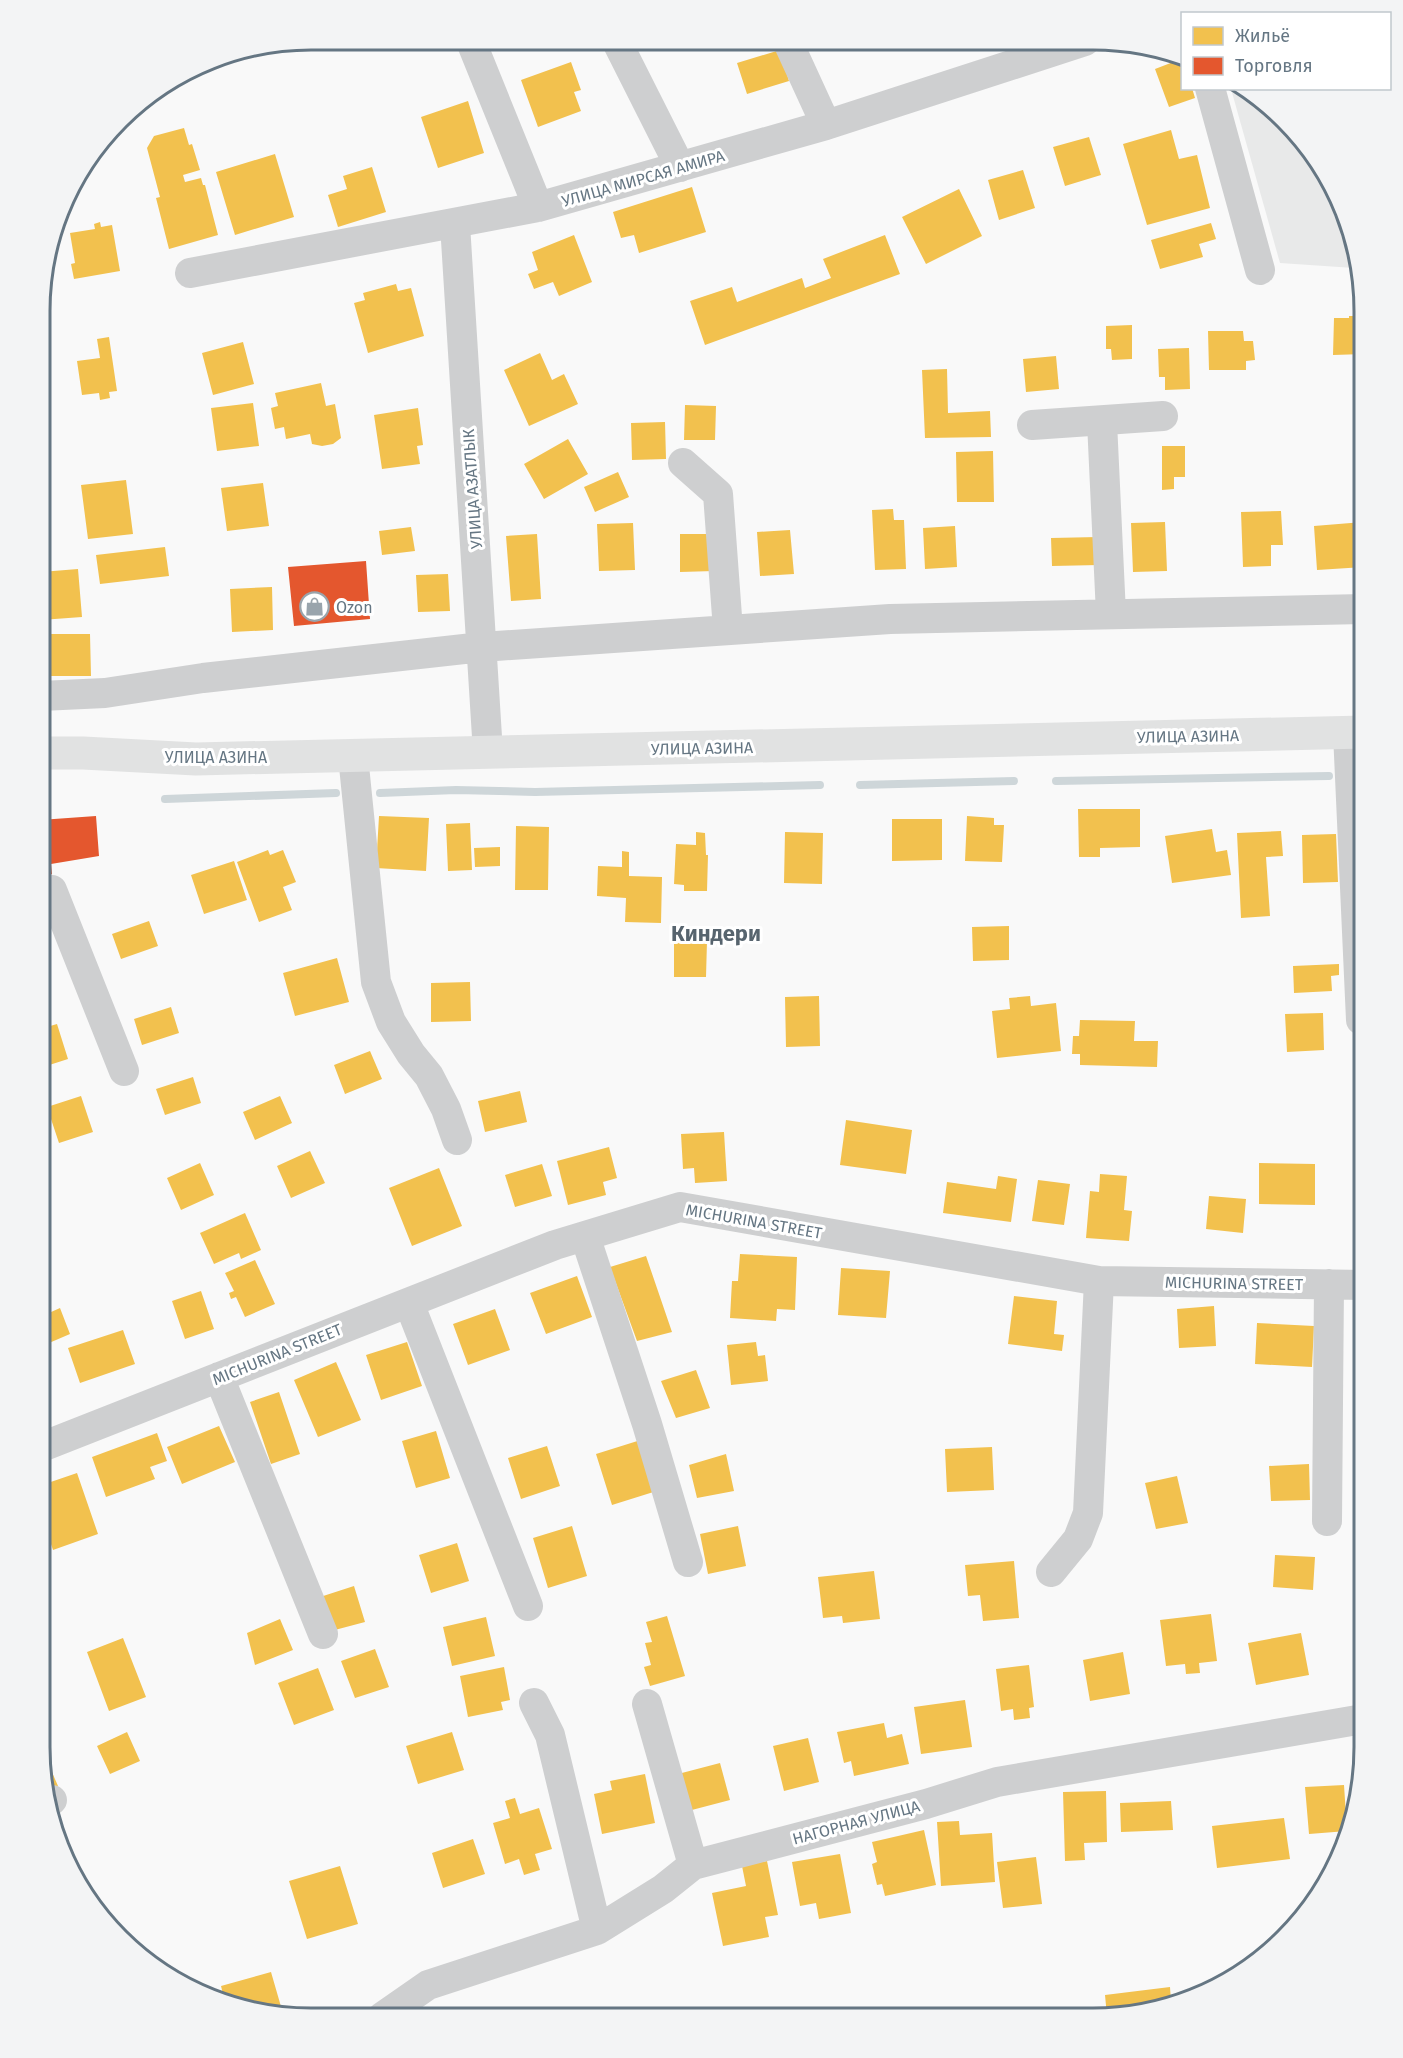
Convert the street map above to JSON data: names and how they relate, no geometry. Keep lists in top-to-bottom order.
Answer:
{
  "streets": {
    "main road": ["УЛИЦА АЗИНА"],
    "street": [
      "УЛИЦА МИРСАЯ АМИРА",
      "УЛИЦА АЗАТЛЫК",
      "MICHURINA STREET",
      "НАГОРНАЯ УЛИЦА"
    ]
  },
  "crossings": [
    ["УЛИЦА МИРСАЯ АМИРА", "УЛИЦА АЗАТЛЫК"],
    ["УЛИЦА АЗАТЛЫК", "УЛИЦА АЗИНА"]
  ],
  "districts": ["Киндери"],
  "places": {
    "shop": ["Ozon"]
  },
  "legend": ["Жильё", "Торговля"]
}
